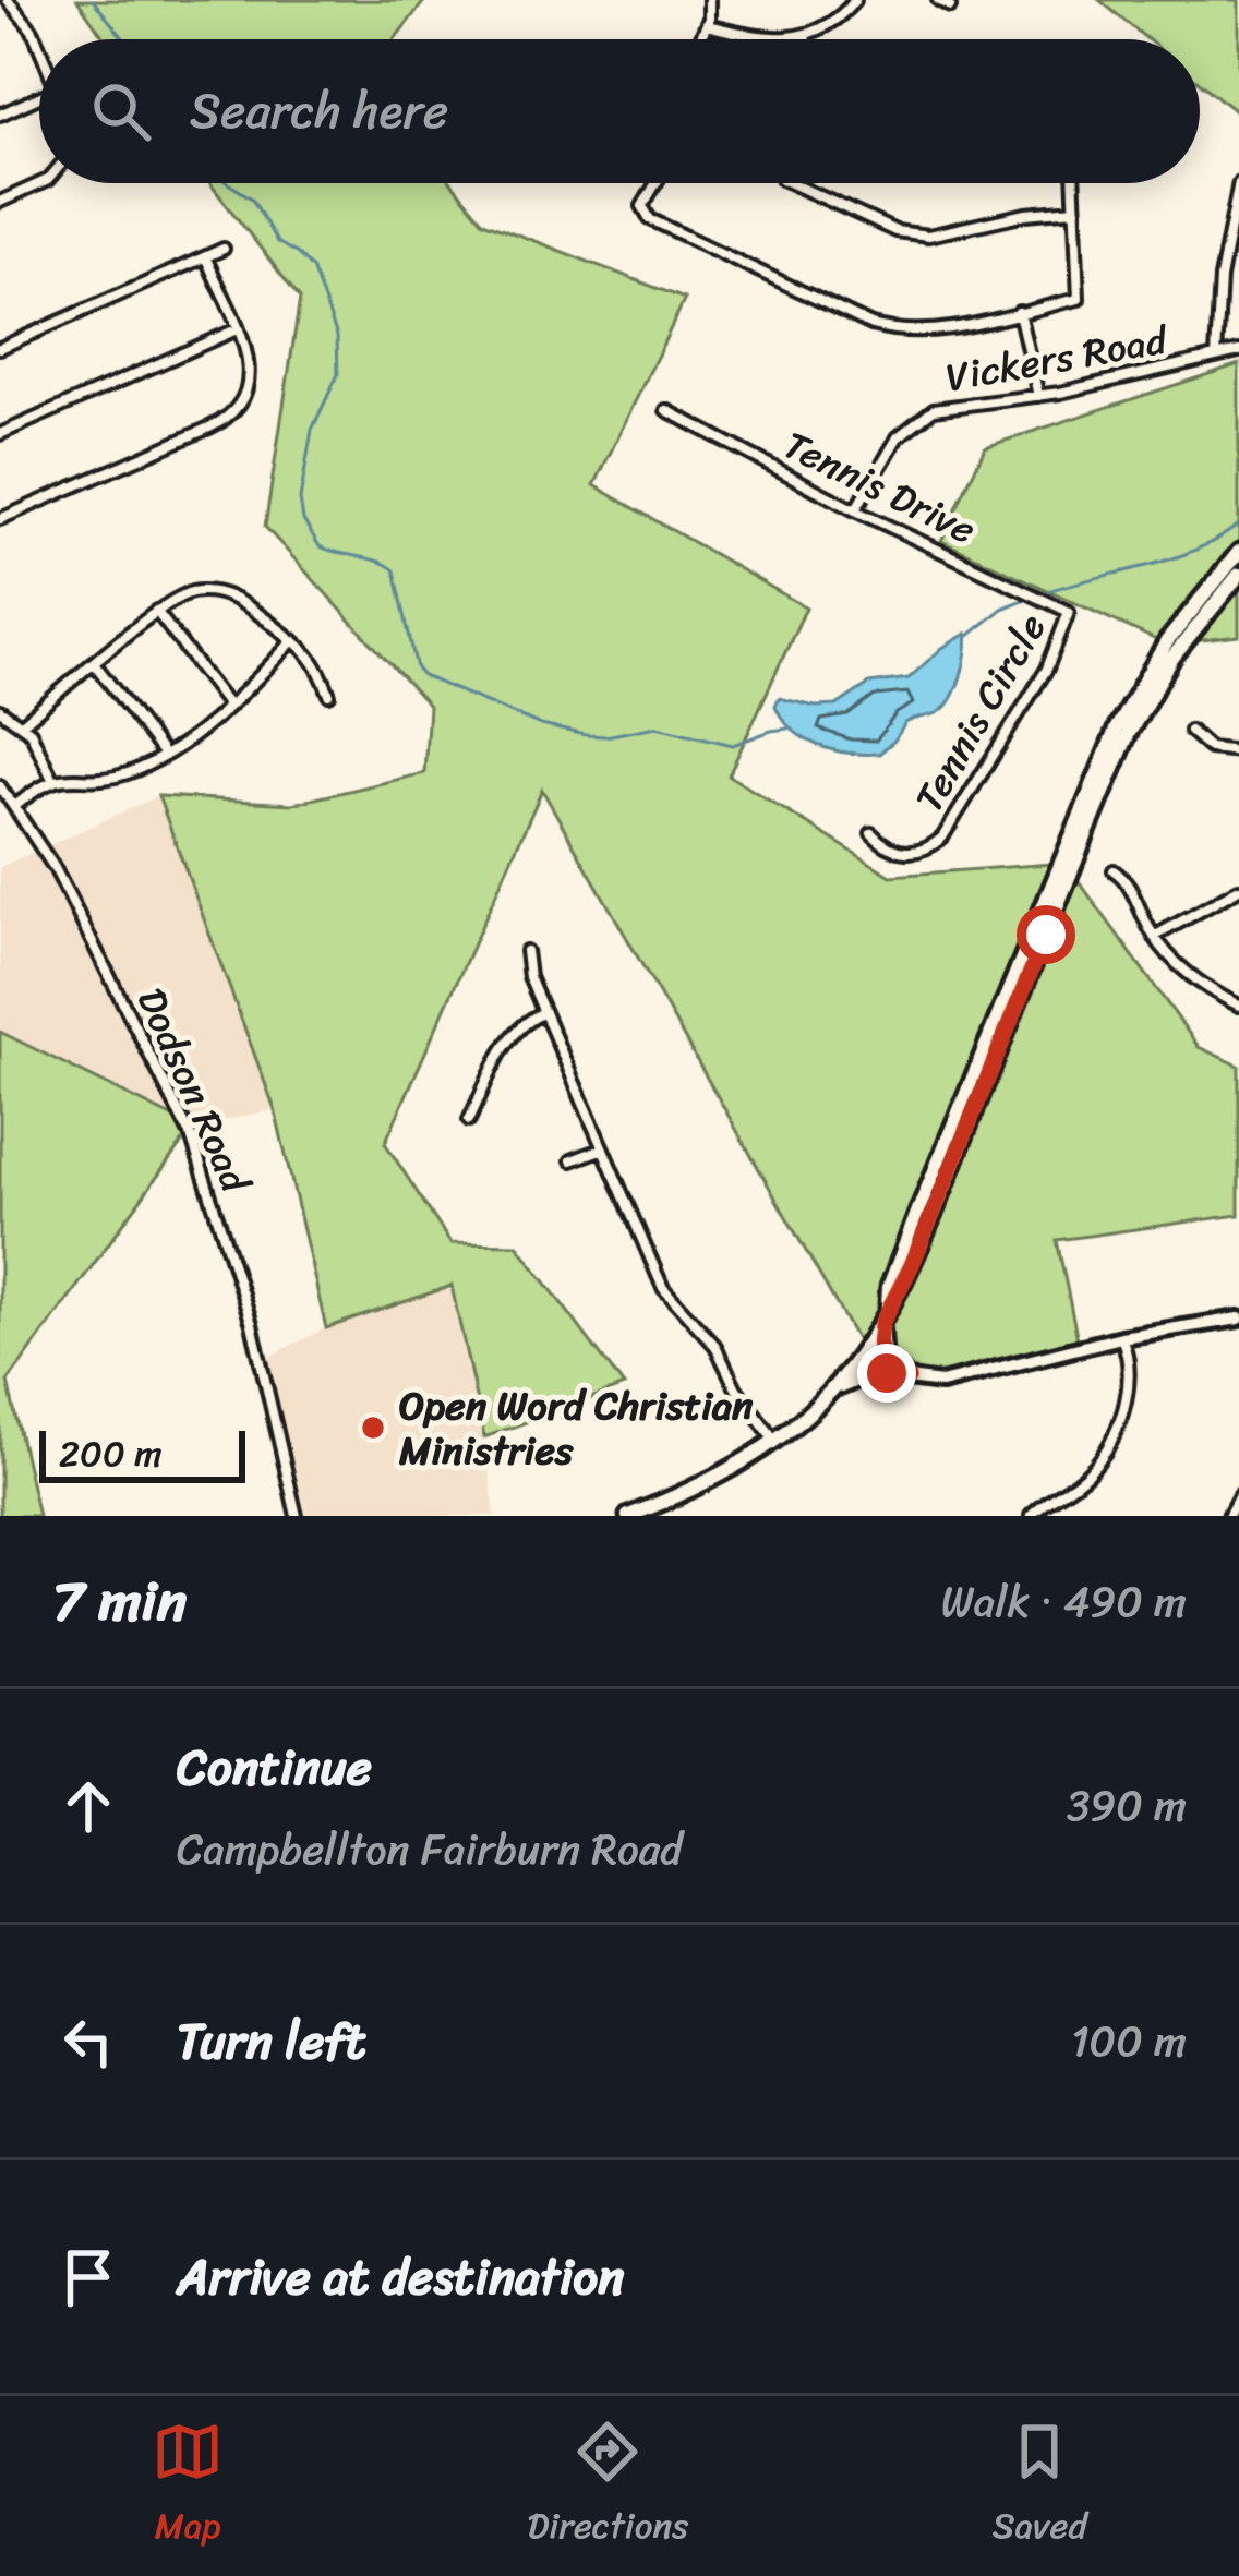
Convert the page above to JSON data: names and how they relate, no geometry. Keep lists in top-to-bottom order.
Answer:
{
  "streets": {
    "street": [
      "Vickers Road",
      "Tennis Drive",
      "Tennis Circle",
      "Dodson Road"
    ]
  },
  "crossings": [
    ["Vickers Road", "Tennis Drive"],
    ["Tennis Drive", "Tennis Circle"]
  ],
  "places": ["Open Word Christian Ministries"],
  "scale_bar": "200 m",
  "page": {
    "search": "Search here",
    "scale": "200 m",
    "heading": ["7 min", "Walk · 490 m"],
    "list": [
      ["Continue", "Campbellton Fairburn Road", "390 m"],
      ["Turn left", "100 m"],
      "Arrive at destination"
    ],
    "nav": ["Map", "Directions", "Saved"]
  }
}
